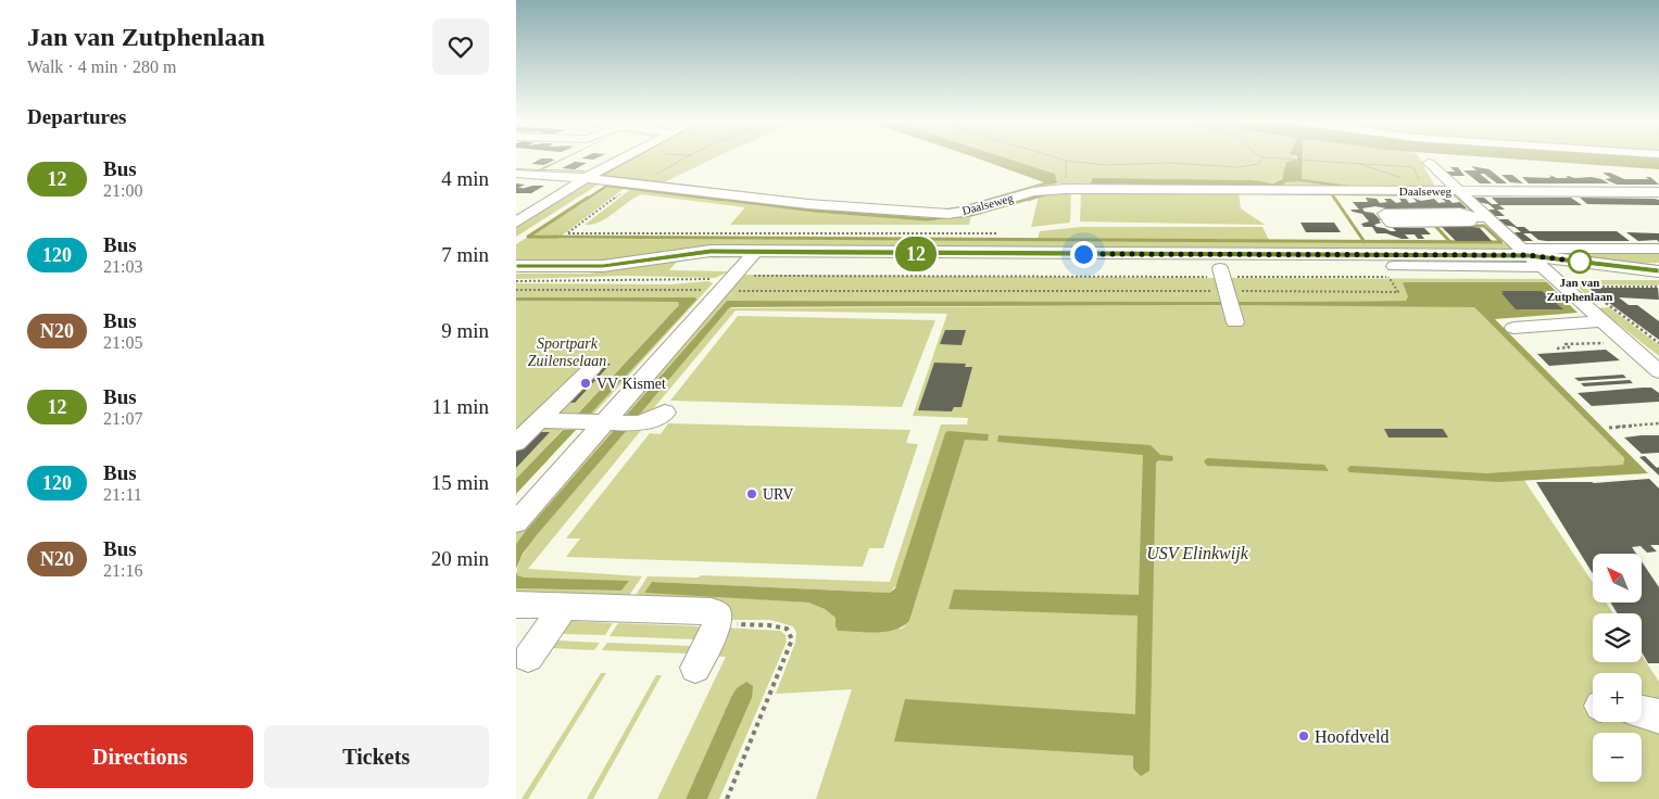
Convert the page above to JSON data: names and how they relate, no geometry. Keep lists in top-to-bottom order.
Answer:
{
  "streets": {
    "street": ["Daalseweg"]
  },
  "parks": ["Sportpark Zuilenselaan", "USV Elinkwijk"],
  "places": [
    "Jan van Zutphenlaan",
    "VV Kismet",
    "URV",
    "Hoofdveld"
  ],
  "lines": ["bus line 12"],
  "north": "top left",
  "page": {
    "heading": [
      ["Jan van Zutphenlaan", "Walk · 4 min · 280 m"],
      "Departures"
    ],
    "on_map": "12",
    "list": [
      {
        "mark": "12",
        "name": "Bus",
        "note": "21:00",
        "value": "4 min"
      },
      {
        "mark": "120",
        "name": "Bus",
        "note": "21:03",
        "value": "7 min"
      },
      {
        "mark": "N20",
        "name": "Bus",
        "note": "21:05",
        "value": "9 min"
      },
      {
        "mark": "12",
        "name": "Bus",
        "note": "21:07",
        "value": "11 min"
      },
      {
        "mark": "120",
        "name": "Bus",
        "note": "21:11",
        "value": "15 min"
      },
      {
        "mark": "N20",
        "name": "Bus",
        "note": "21:16",
        "value": "20 min"
      }
    ],
    "map_buttons": ["+", "−"],
    "buttons": ["Directions", "Tickets"]
  }
}
